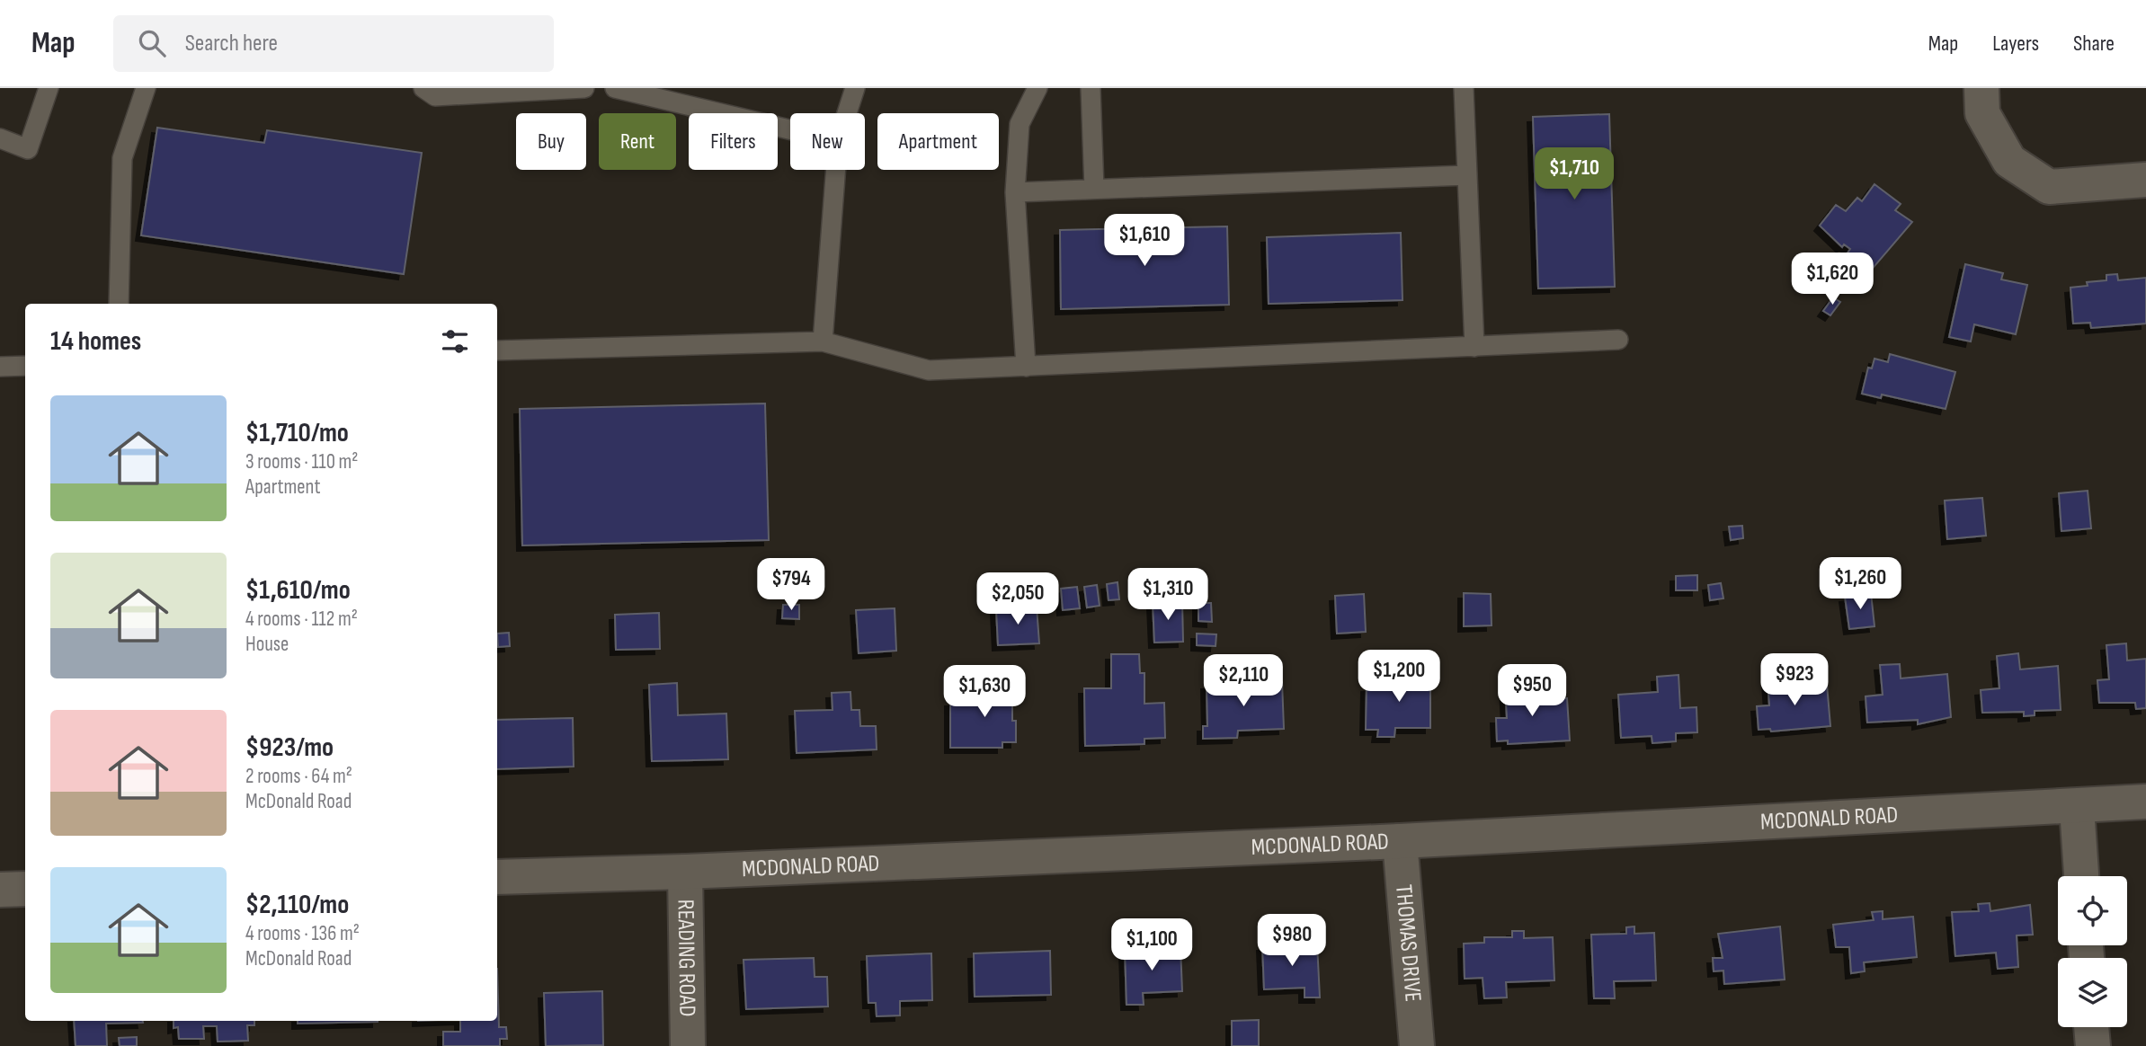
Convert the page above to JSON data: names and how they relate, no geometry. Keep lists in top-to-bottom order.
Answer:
{
  "streets": {
    "street": ["MCDONALD ROAD", "THOMAS DRIVE", "READING ROAD"]
  },
  "crossings": [
    ["MCDONALD ROAD", "THOMAS DRIVE"],
    ["MCDONALD ROAD", "READING ROAD"]
  ],
  "page": {
    "header": "Map",
    "search": "Search here",
    "nav": ["Map", "Layers", "Share"],
    "chip": [
      "Buy",
      "Rent",
      "Filters",
      "New",
      "Apartment"
    ],
    "price": [
      "$1,710",
      "$1,610",
      "$1,620",
      "$1,260",
      "$794",
      "$1,310",
      "$2,050",
      "$1,200",
      "$923",
      "$2,110",
      "$950",
      "$1,630",
      "$980",
      "$1,100"
    ],
    "heading": "14 homes",
    "list": [
      {
        "name": "$1,710/mo",
        "note": "3 rooms · 110 m² · Apartment"
      },
      {
        "name": "$1,610/mo",
        "note": "4 rooms · 112 m² · House"
      },
      {
        "name": "$923/mo",
        "note": "2 rooms · 64 m² · McDonald Road"
      },
      {
        "name": "$2,110/mo",
        "note": "4 rooms · 136 m² · McDonald Road"
      }
    ]
  }
}
